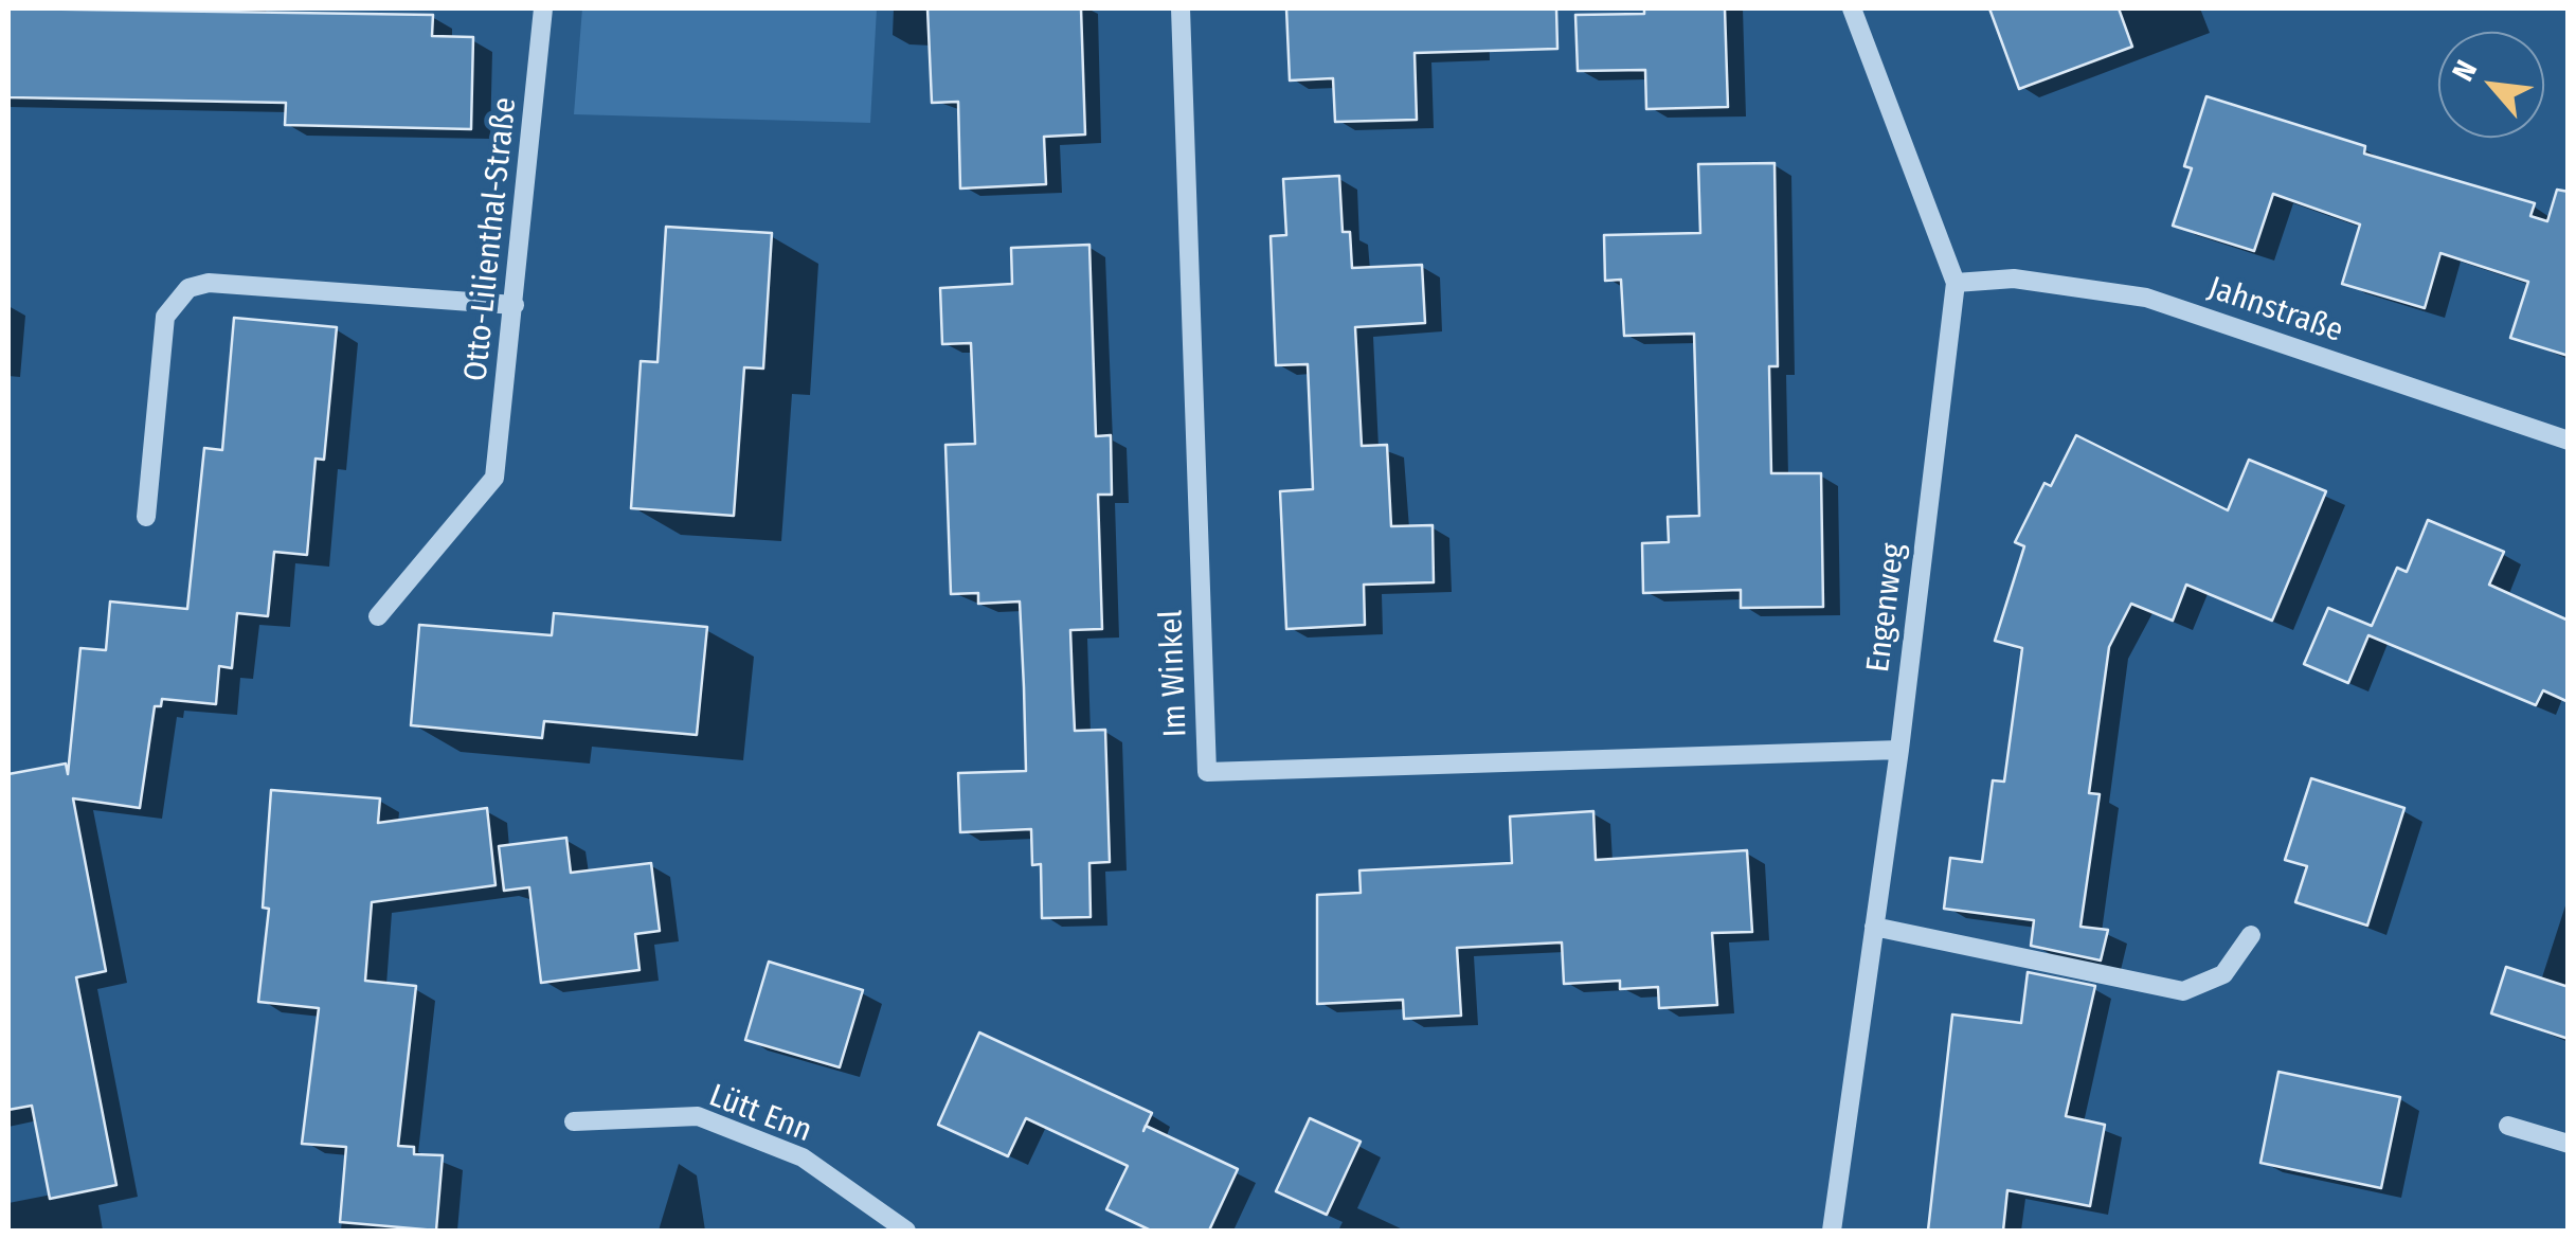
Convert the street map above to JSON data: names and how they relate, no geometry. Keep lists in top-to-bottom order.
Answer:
{
  "streets": {
    "street": [
      "Otto-Lilienthal-Straße",
      "Jahnstraße",
      "Engenweg",
      "Im Winkel",
      "Lütt Enn"
    ]
  },
  "crossings": [
    ["Jahnstraße", "Engenweg"],
    ["Engenweg", "Im Winkel"]
  ],
  "north": "top left"
}
